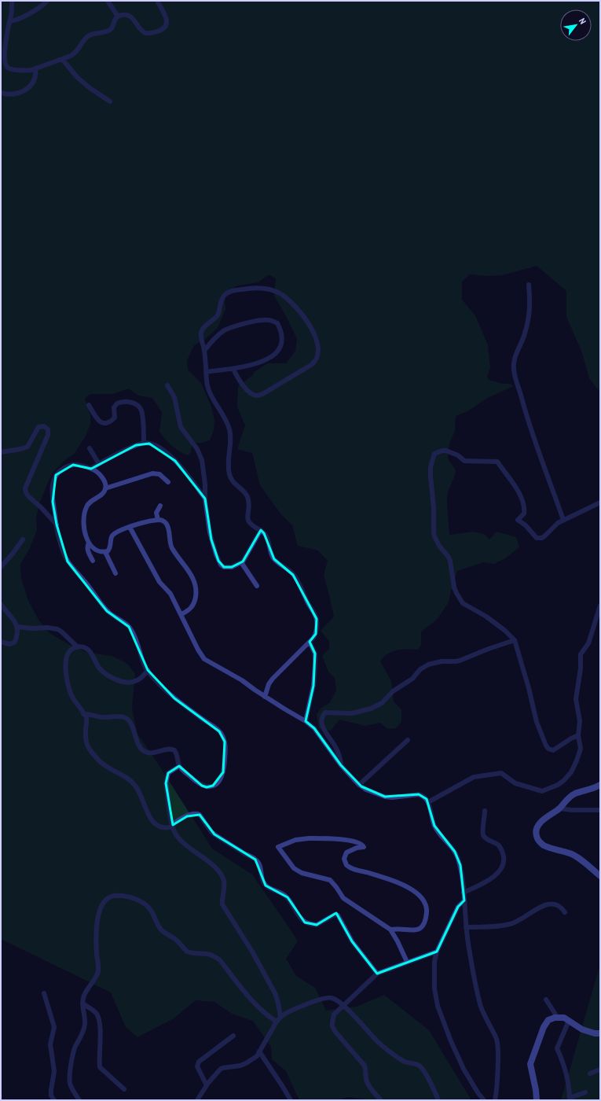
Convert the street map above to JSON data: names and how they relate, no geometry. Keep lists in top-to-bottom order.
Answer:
{
  "north": "top right"
}
